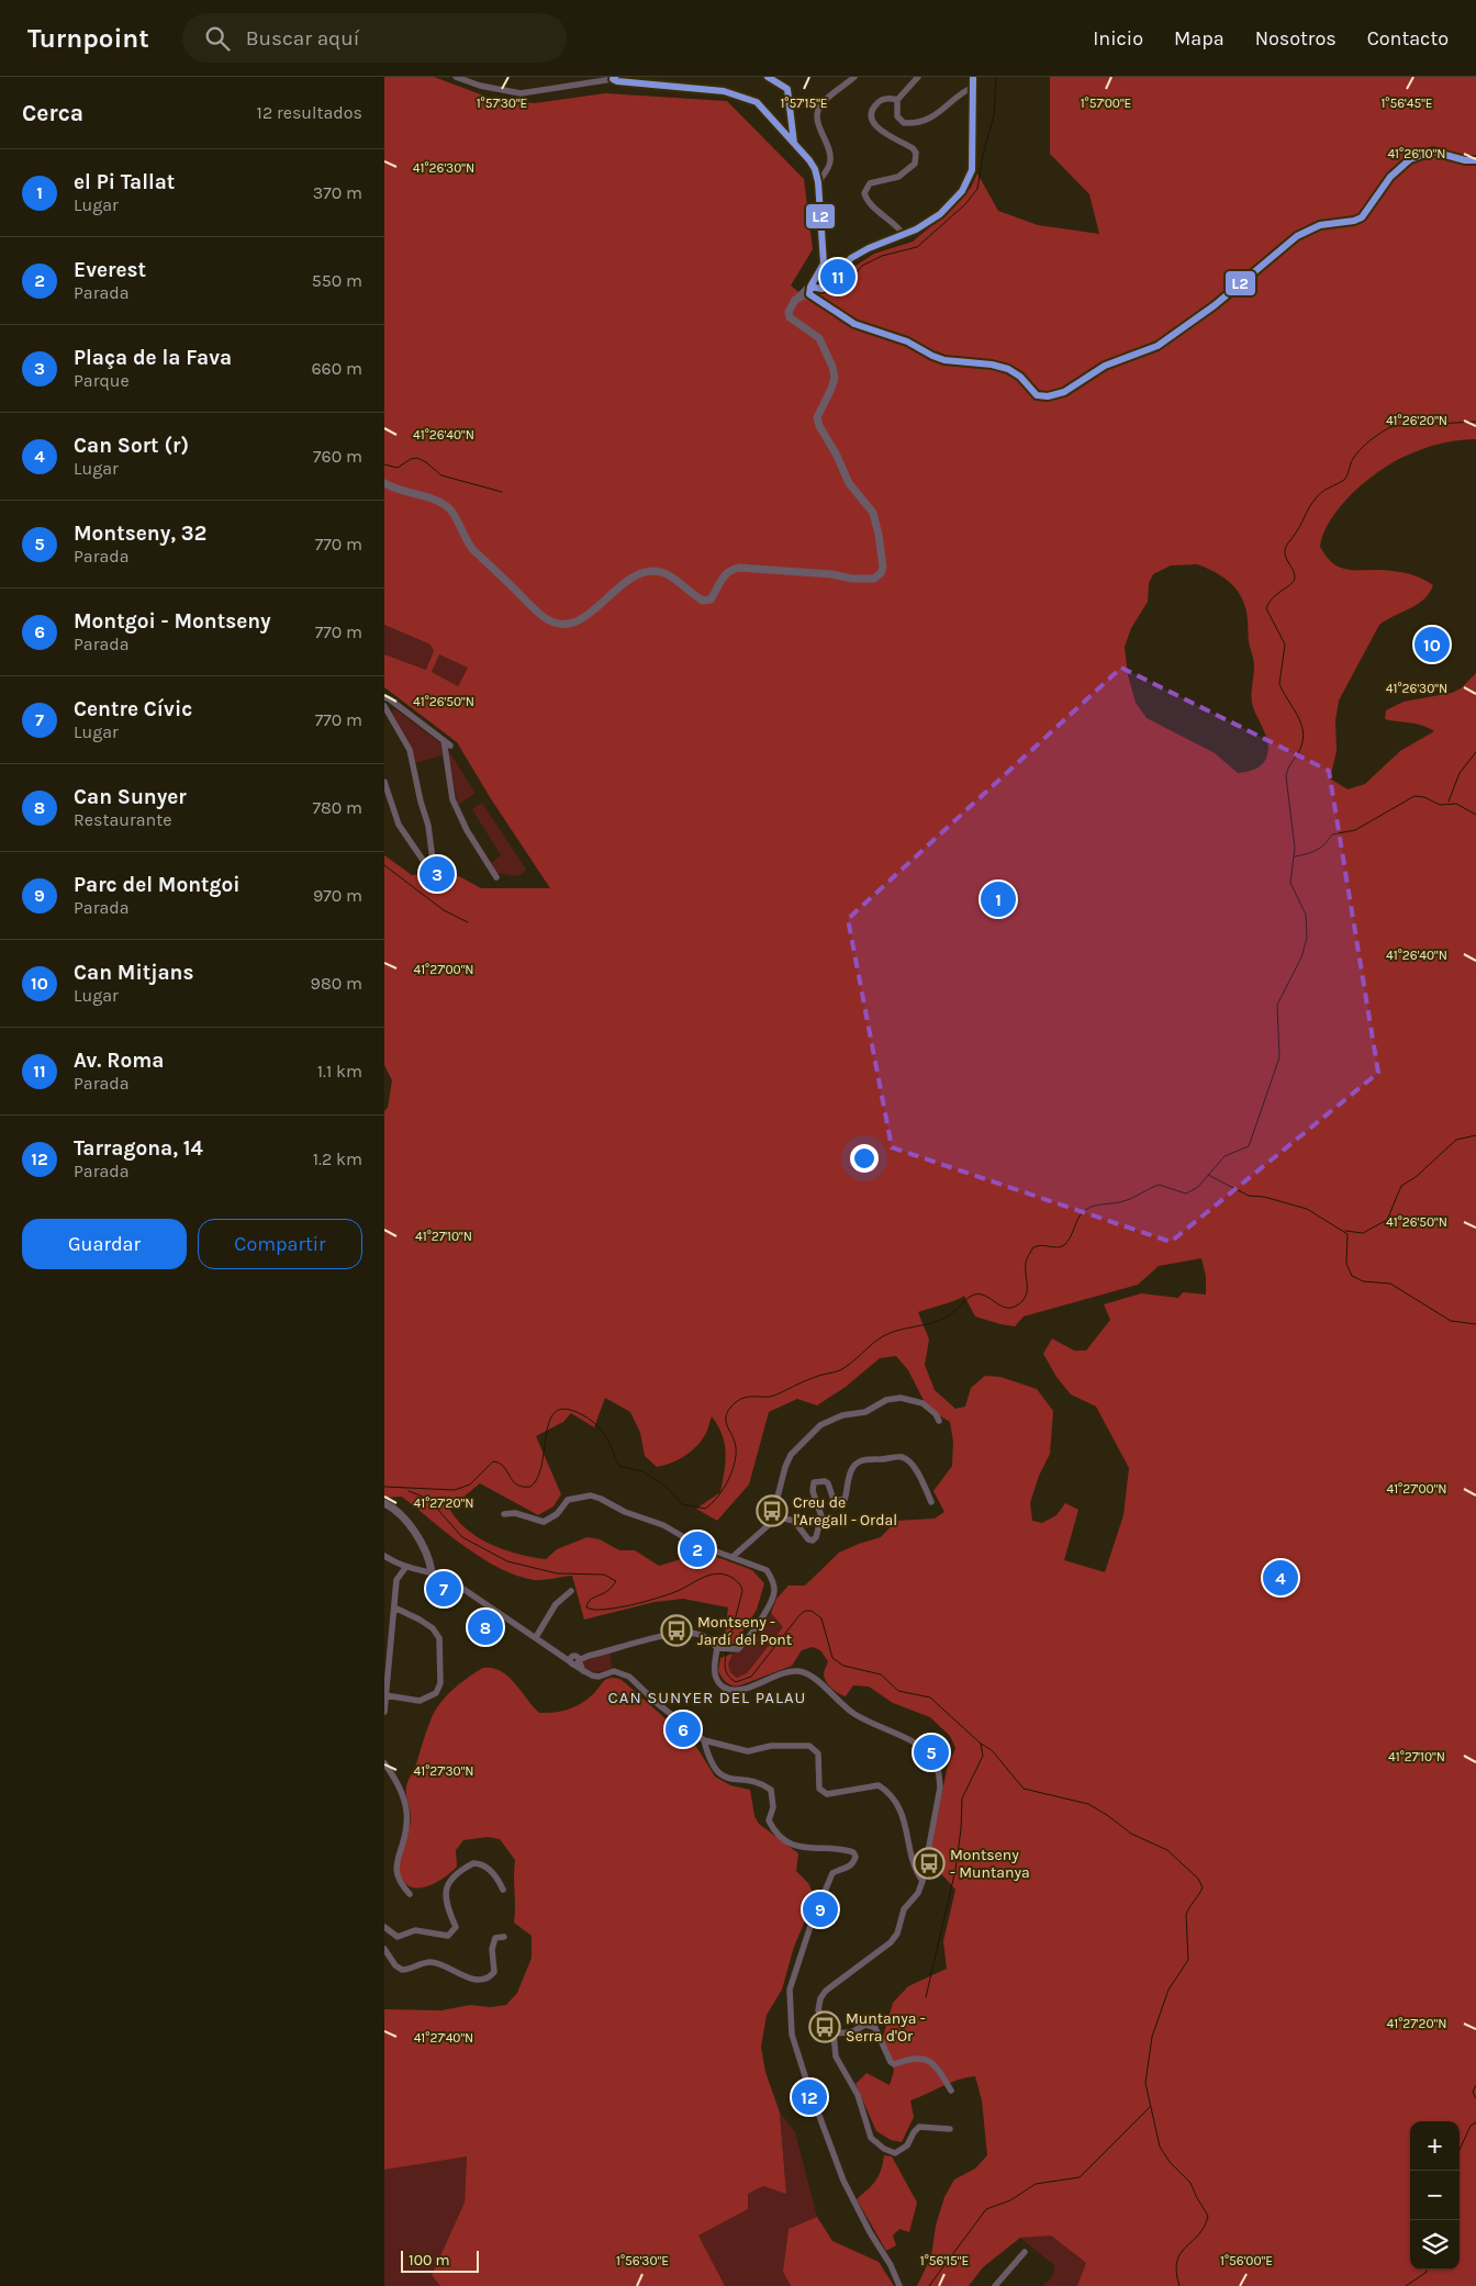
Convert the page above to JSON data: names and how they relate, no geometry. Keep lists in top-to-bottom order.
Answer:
{
  "districts": ["CAN SUNYER DEL PALAU"],
  "places": {
    "bus stop": [
      "Creu de l'Aregall - Ordal",
      "Montseny - Jardí del Pont",
      "Montseny - Muntanya",
      "Muntanya - Serra d'Or"
    ]
  },
  "lines": ["transit line L2"],
  "scale_bar": "100 m",
  "page": {
    "header": "Turnpoint",
    "search": "Buscar aquí",
    "nav": [
      "Inicio",
      "Mapa",
      "Nosotros",
      "Contacto"
    ],
    "heading": ["Cerca", "12 resultados"],
    "list": [
      {
        "mark": "1",
        "name": "el Pi Tallat",
        "note": "Lugar",
        "value": "370 m"
      },
      {
        "mark": "2",
        "name": "Everest",
        "note": "Parada",
        "value": "550 m"
      },
      {
        "mark": "3",
        "name": "Plaça de la Fava",
        "note": "Parque",
        "value": "660 m"
      },
      {
        "mark": "4",
        "name": "Can Sort (r)",
        "note": "Lugar",
        "value": "760 m"
      },
      {
        "mark": "5",
        "name": "Montseny, 32",
        "note": "Parada",
        "value": "770 m"
      },
      {
        "mark": "6",
        "name": "Montgoi - Montseny",
        "note": "Parada",
        "value": "770 m"
      },
      {
        "mark": "7",
        "name": "Centre Cívic",
        "note": "Lugar",
        "value": "770 m"
      },
      {
        "mark": "8",
        "name": "Can Sunyer",
        "note": "Restaurante",
        "value": "780 m"
      },
      {
        "mark": "9",
        "name": "Parc del Montgoi",
        "note": "Parada",
        "value": "970 m"
      },
      {
        "mark": "10",
        "name": "Can Mitjans",
        "note": "Lugar",
        "value": "980 m"
      },
      {
        "mark": "11",
        "name": "Av. Roma",
        "note": "Parada",
        "value": "1.1 km"
      },
      {
        "mark": "12",
        "name": "Tarragona, 14",
        "note": "Parada",
        "value": "1.2 km"
      }
    ],
    "pins": [
      "11",
      "10",
      "3",
      "1",
      "2",
      "4",
      "7",
      "8",
      "6",
      "5",
      "9",
      "12"
    ],
    "buttons": ["Guardar", "Compartir"],
    "map_buttons": ["+", "−"],
    "scale": "100 m"
  },
  "coordinates": [
    "1°57'30\"E",
    "1°57'15\"E",
    "1°57'00\"E",
    "1°56'45\"E",
    "41°26'10\"N",
    "41°26'30\"N",
    "41°26'20\"N",
    "41°26'40\"N",
    "41°26'50\"N",
    "41°27'00\"N",
    "41°27'10\"N",
    "41°27'20\"N",
    "41°27'30\"N",
    "41°27'40\"N",
    "1°56'30\"E",
    "1°56'15\"E",
    "1°56'00\"E"
  ]
}
